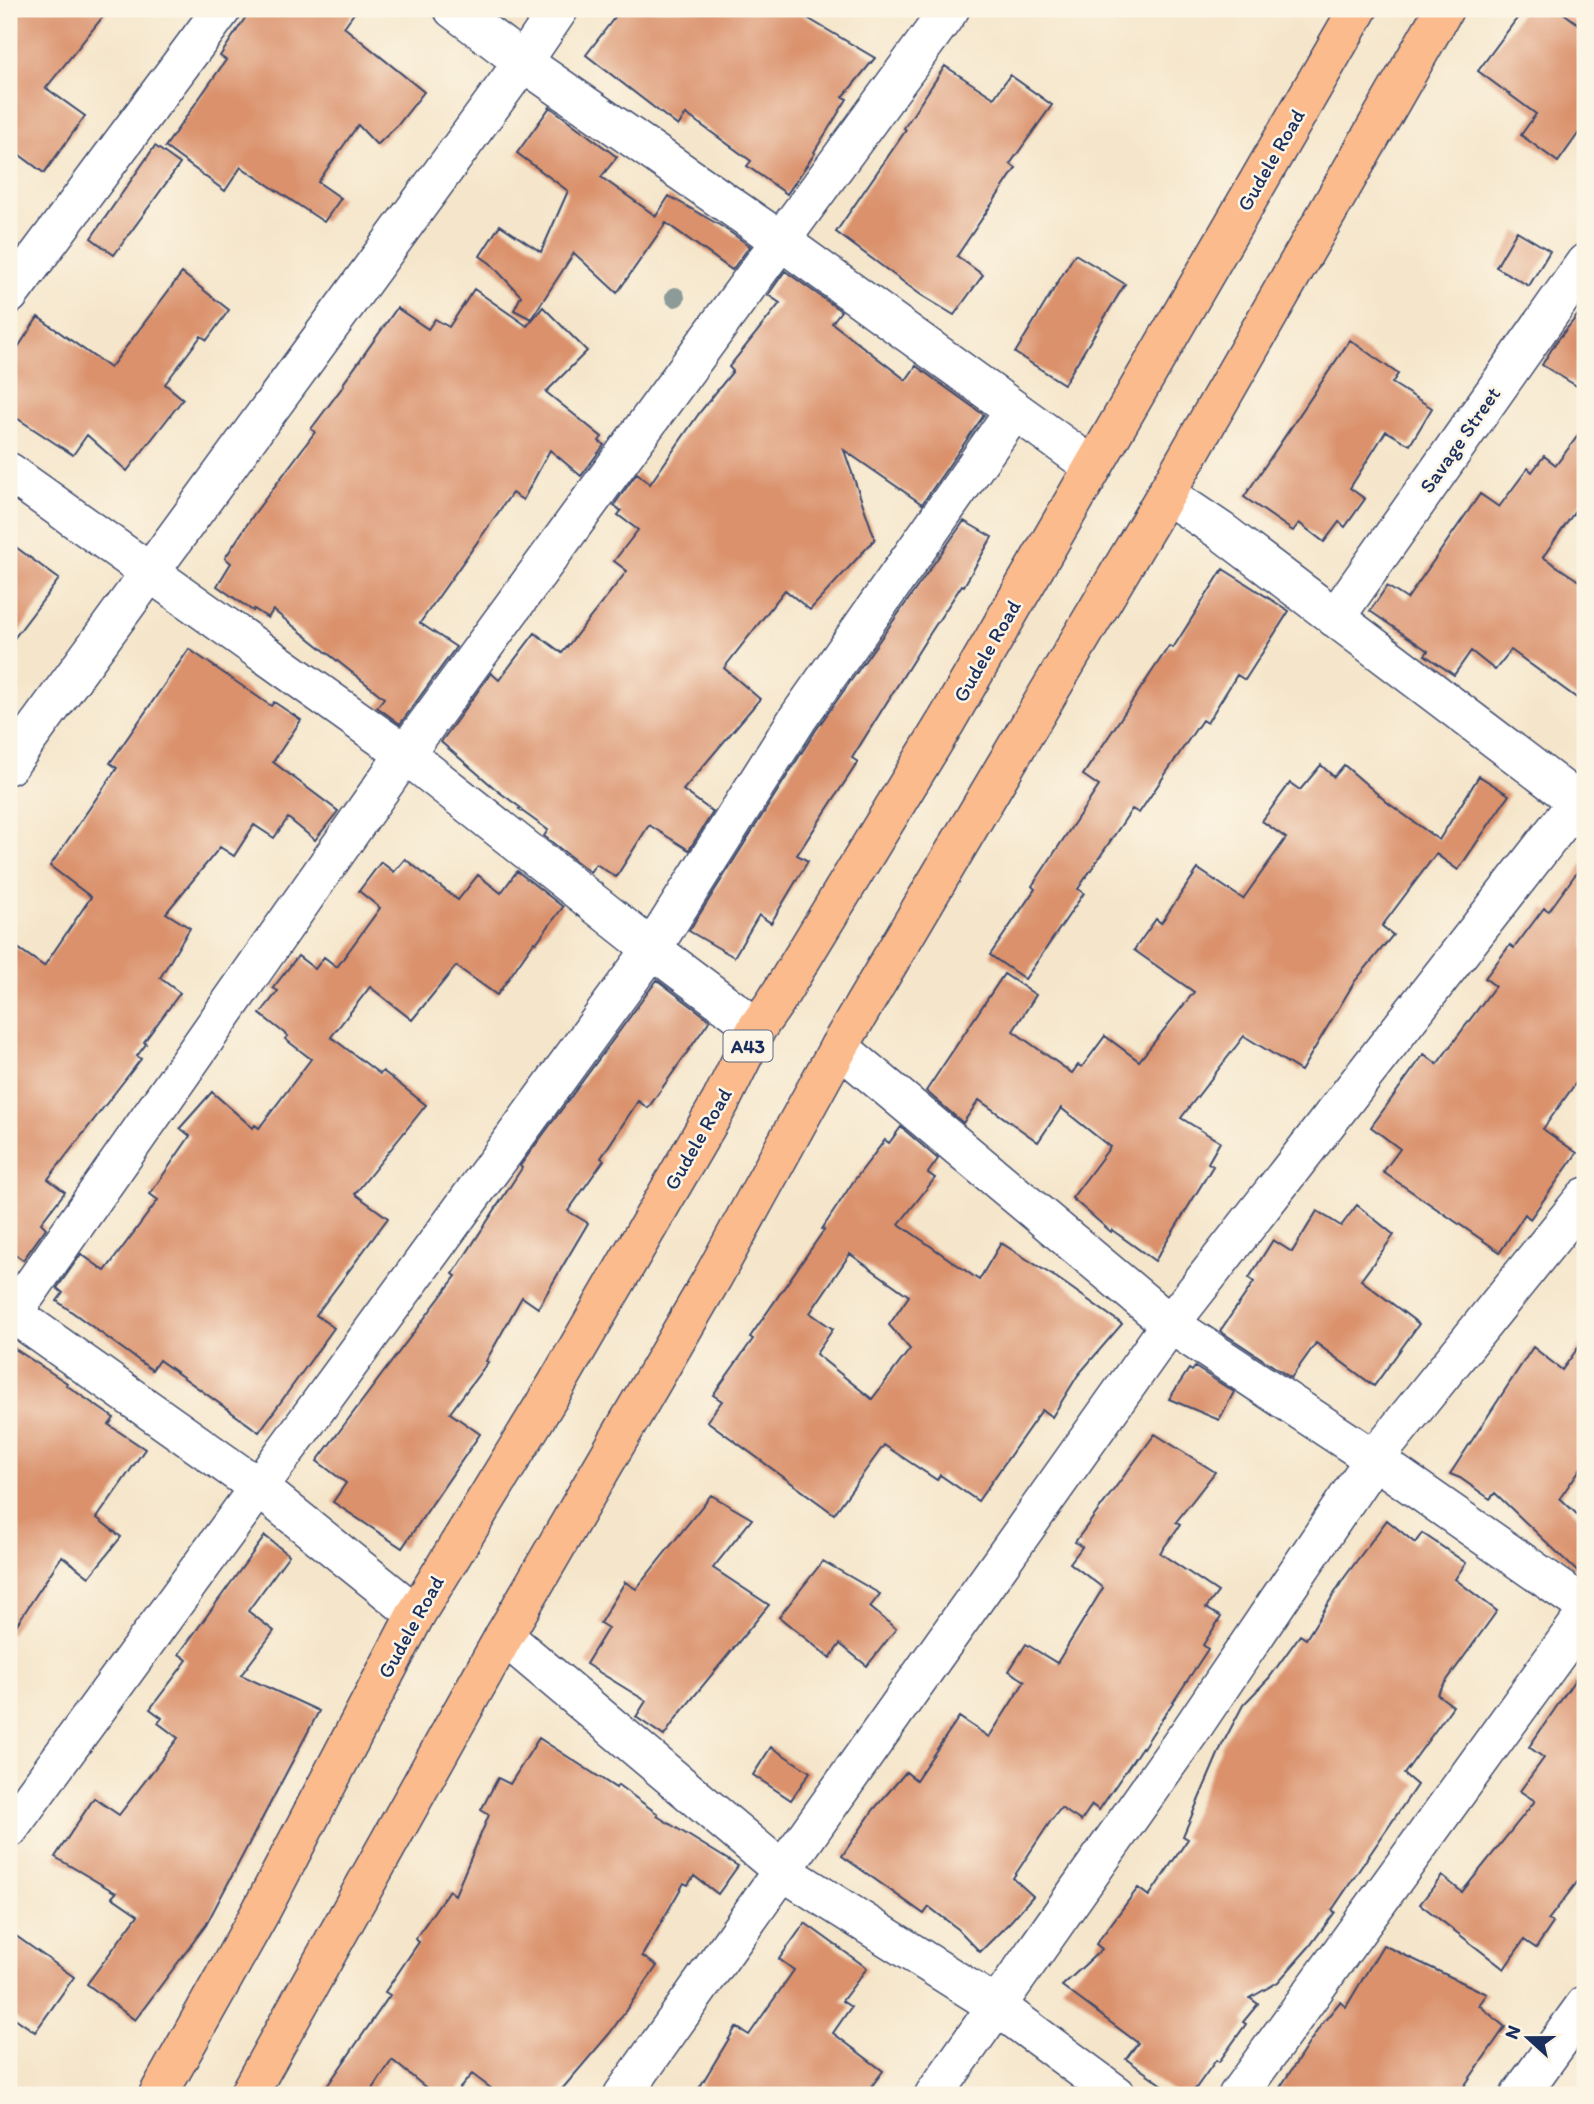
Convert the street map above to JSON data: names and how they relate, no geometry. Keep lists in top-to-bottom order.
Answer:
{
  "streets": {
    "highway": ["Gudele Road", "A43"],
    "street": ["Savage Street"]
  },
  "north": "left"
}
